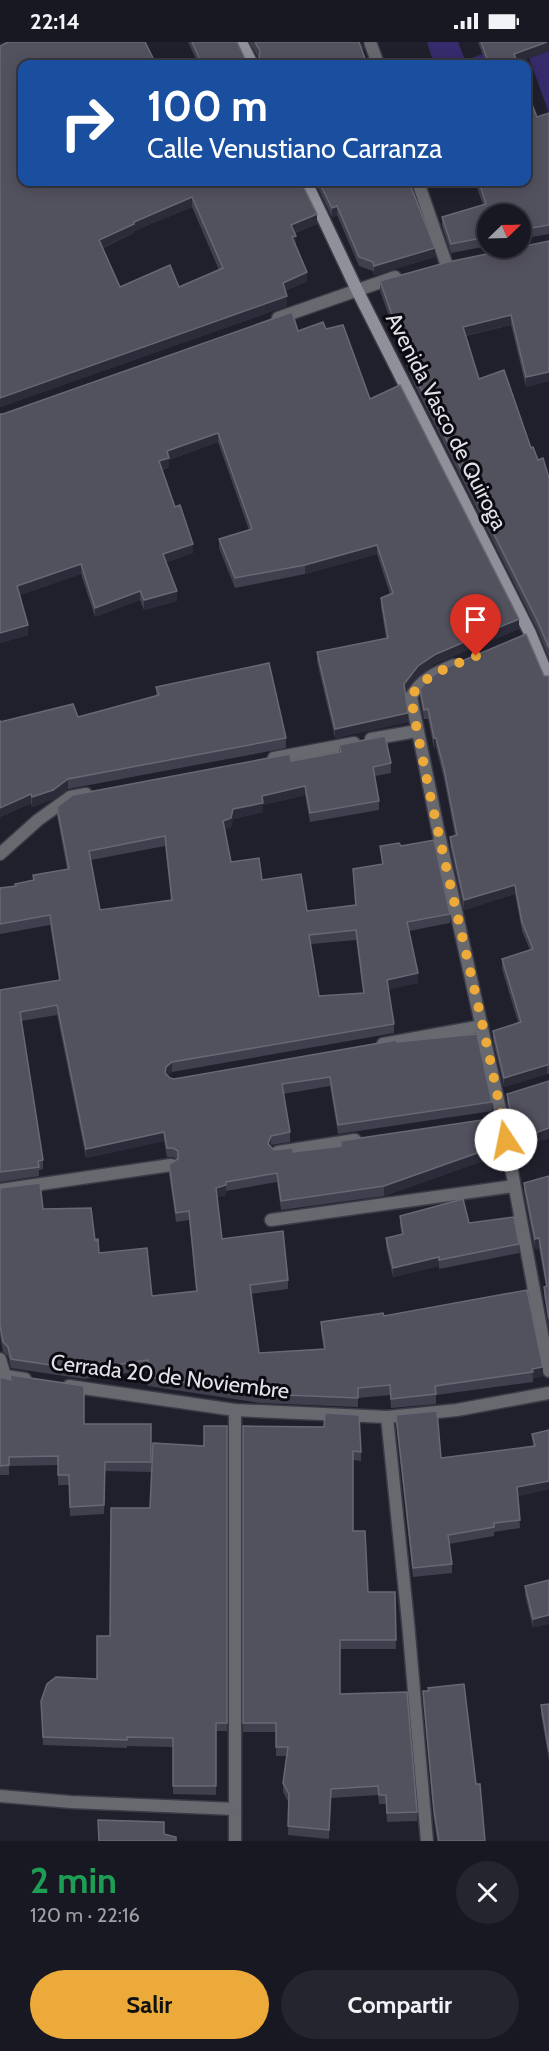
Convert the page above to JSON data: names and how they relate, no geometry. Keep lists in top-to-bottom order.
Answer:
{
  "streets": {
    "street": ["Avenida Vasco de Quiroga", "Cerrada 20 de Noviembre"]
  },
  "north": "top right",
  "page": {
    "status": "22:14",
    "turn": ["100 m", "Calle Venustiano Carranza"],
    "heading": ["2 min", "120 m · 22:16"],
    "buttons": ["Salir", "Compartir"]
  }
}
